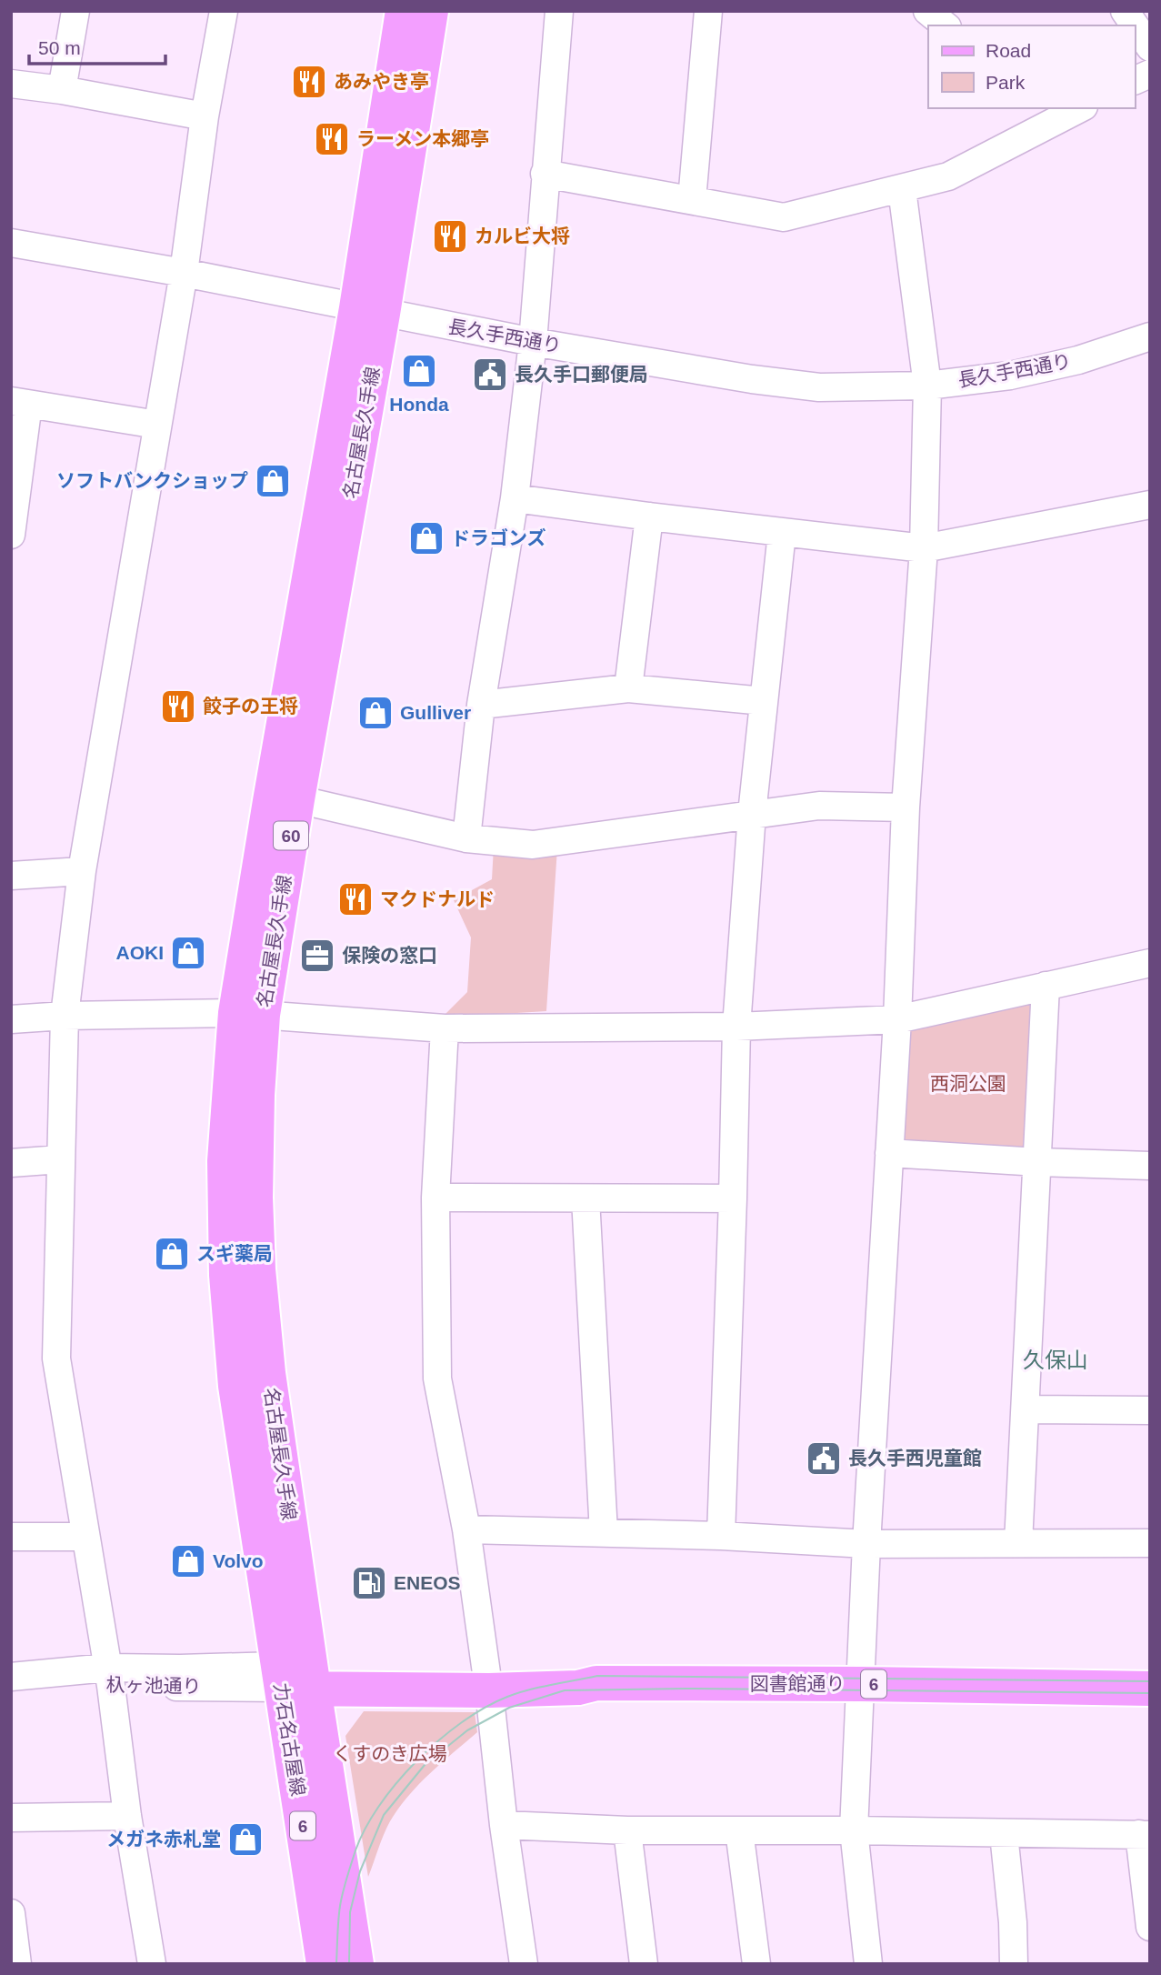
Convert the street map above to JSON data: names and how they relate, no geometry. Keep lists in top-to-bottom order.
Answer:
{
  "streets": {
    "main road": [
      "名古屋長久手線",
      "60",
      "図書館通り",
      "6",
      "力石名古屋線"
    ],
    "street": ["長久手西通り", "杁ヶ池通り"]
  },
  "crossings": [
    ["長久手西通り", "名古屋長久手線"],
    ["名古屋長久手線", "図書館通り"],
    ["名古屋長久手線", "杁ヶ池通り"],
    ["名古屋長久手線", "力石名古屋線"],
    ["図書館通り", "杁ヶ池通り"],
    ["図書館通り", "力石名古屋線"],
    ["杁ヶ池通り", "力石名古屋線"]
  ],
  "districts": ["久保山"],
  "parks": ["西洞公園", "くすのき広場"],
  "places": {
    "restaurant": [
      "あみやき亭",
      "ラーメン本郷亭",
      "カルビ大将",
      "餃子の王将",
      "マクドナルド"
    ],
    "shop": [
      "Honda",
      "ソフトバンクショップ",
      "ドラゴンズ",
      "Gulliver",
      "AOKI",
      "スギ薬局",
      "Volvo",
      "メガネ赤札堂"
    ],
    "public building": ["長久手口郵便局", "長久手西児童館"],
    "office": ["保険の窓口"],
    "fuel station": ["ENEOS"]
  },
  "legend": ["Road", "Park"],
  "scale_bar": "50 m"
}
